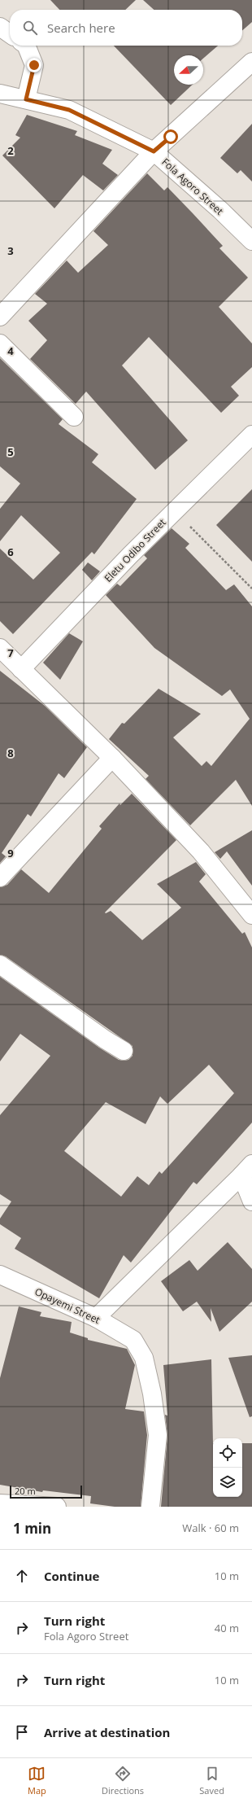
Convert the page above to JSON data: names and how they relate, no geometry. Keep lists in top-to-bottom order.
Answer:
{
  "streets": {
    "street": ["Fola Agoro Street", "Eletu Odibo Street", "Opayemi Street"]
  },
  "scale_bar": "20 m",
  "north": "left",
  "page": {
    "search": "Search here",
    "scale": "20 m",
    "heading": ["1 min", "Walk · 60 m"],
    "list": [
      ["Continue", "10 m"],
      ["Turn right", "Fola Agoro Street", "40 m"],
      ["Turn right", "10 m"],
      "Arrive at destination"
    ],
    "nav": ["Map", "Directions", "Saved"]
  },
  "grid": {
    "rows": [
      "2",
      "3",
      "4",
      "5",
      "6",
      "7",
      "8",
      "9"
    ]
  }
}
